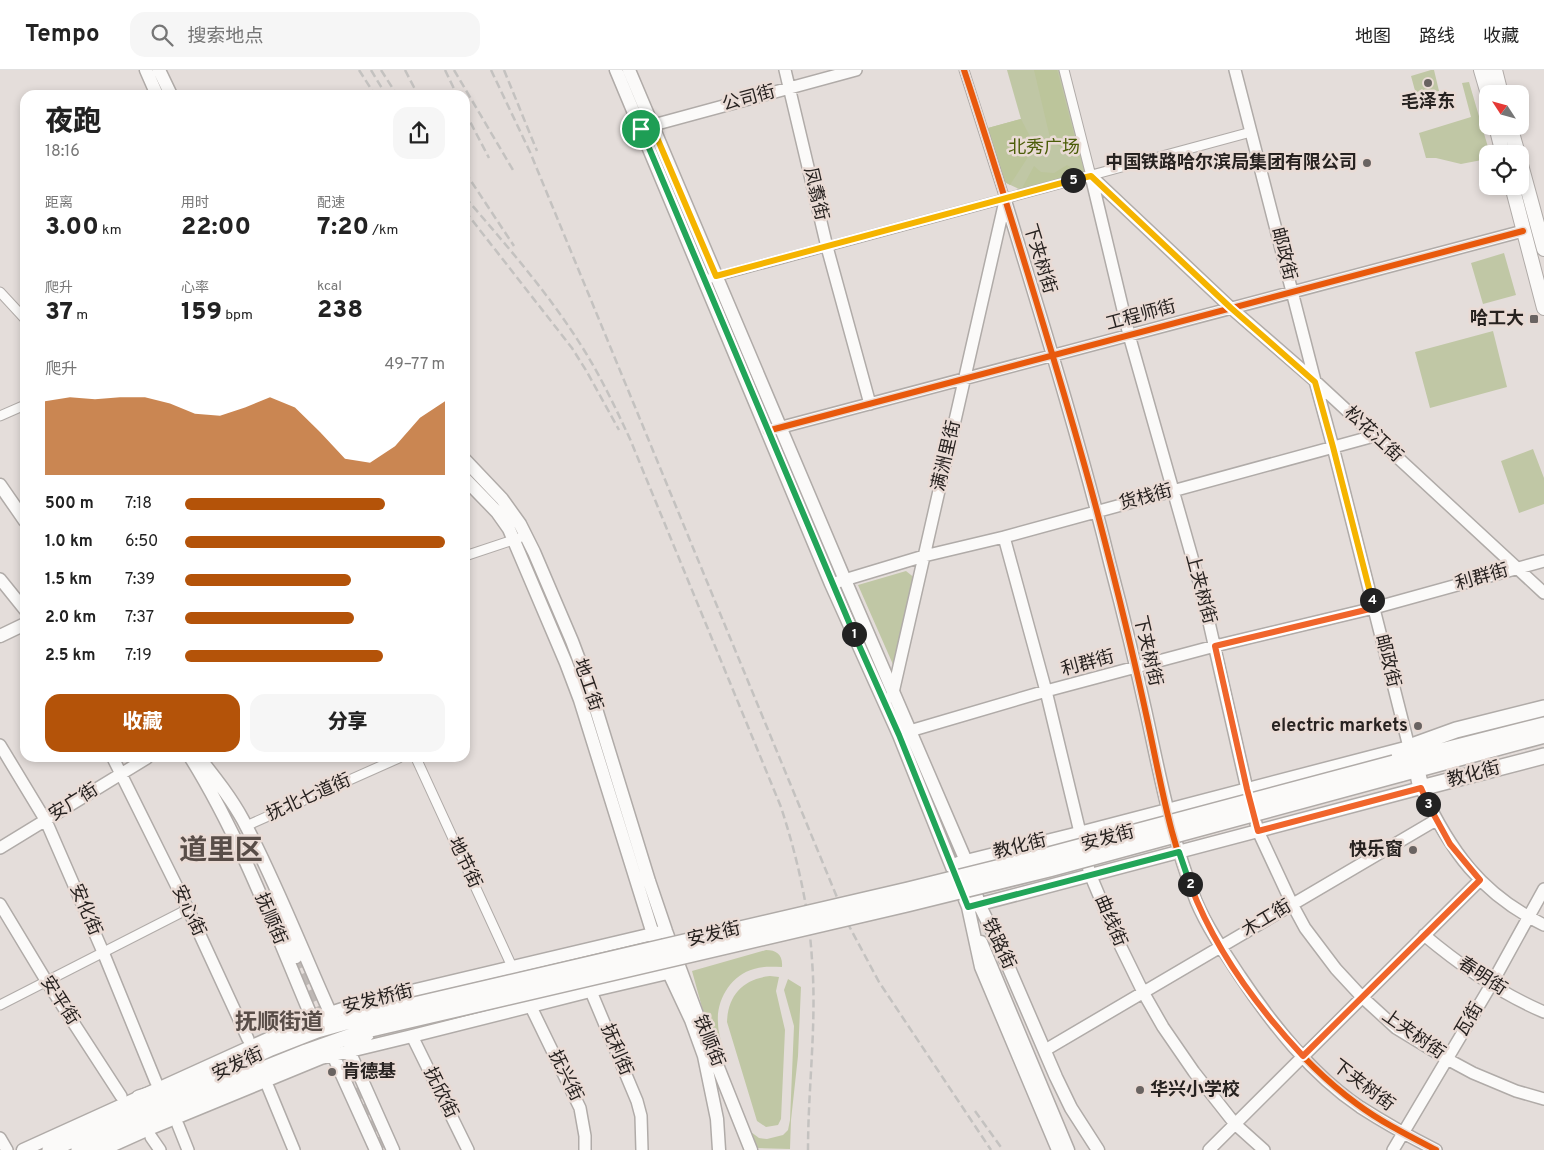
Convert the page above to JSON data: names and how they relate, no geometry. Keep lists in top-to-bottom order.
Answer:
{
  "streets": {
    "highway": ["教化街", "安发街"],
    "main road": [
      "地工街",
      "抚顺街",
      "铁路街",
      "安发桥街",
      "铁顺街"
    ],
    "street": [
      "公司街",
      "凤翥街",
      "邮政街",
      "下夹树街",
      "工程师街",
      "松花江街",
      "满洲里街",
      "货栈街",
      "利群街",
      "上夹树街",
      "抚北七道街",
      "安广街",
      "地节街",
      "安化街",
      "安心街",
      "木工街",
      "曲线街",
      "春明街",
      "安平街",
      "瓦街",
      "抚利街",
      "抚兴街",
      "抚欣街"
    ]
  },
  "crossings": [
    ["公司街", "凤翥街"],
    ["公司街", "铁路街"],
    ["凤翥街", "工程师街"],
    ["邮政街", "工程师街"],
    ["邮政街", "松花江街"],
    ["邮政街", "货栈街"],
    ["邮政街", "利群街"],
    ["邮政街", "教化街"],
    ["邮政街", "木工街"],
    ["邮政街", "瓦街"],
    ["下夹树街", "工程师街"],
    ["下夹树街", "满洲里街"],
    ["下夹树街", "货栈街"],
    ["下夹树街", "利群街"],
    ["下夹树街", "教化街"],
    ["下夹树街", "木工街"],
    ["下夹树街", "瓦街"],
    ["工程师街", "松花江街"],
    ["工程师街", "满洲里街"],
    ["工程师街", "上夹树街"],
    ["工程师街", "铁路街"],
    ["松花江街", "货栈街"],
    ["松花江街", "利群街"],
    ["松花江街", "上夹树街"],
    ["满洲里街", "货栈街"],
    ["满洲里街", "铁路街"],
    ["货栈街", "上夹树街"],
    ["货栈街", "曲线街"],
    ["货栈街", "铁路街"],
    ["利群街", "上夹树街"],
    ["利群街", "曲线街"],
    ["利群街", "铁路街"],
    ["上夹树街", "教化街"],
    ["上夹树街", "木工街"],
    ["上夹树街", "瓦街"],
    ["地工街", "安发桥街"],
    ["地工街", "铁顺街"],
    ["教化街", "安发街"],
    ["教化街", "曲线街"],
    ["教化街", "铁路街"],
    ["抚北七道街", "抚顺街"],
    ["安广街", "安化街"],
    ["安广街", "安心街"],
    ["安发街", "安化街"],
    ["安发街", "安心街"],
    ["安发街", "抚顺街"],
    ["安发街", "安发桥街"],
    ["安发街", "安平街"],
    ["地节街", "安发桥街"],
    ["地节街", "抚兴街"],
    ["抚顺街", "安发桥街"],
    ["木工街", "曲线街"],
    ["春明街", "瓦街"],
    ["安发桥街", "铁顺街"],
    ["安发桥街", "抚利街"]
  ],
  "districts": ["道里区", "抚顺街道"],
  "parks": ["北秀广场"],
  "places": {
    "other": [
      "毛泽东",
      "中国铁路哈尔滨局集团有限公司",
      "electric markets",
      "快乐窗",
      "肯德基",
      "华兴小学校"
    ],
    "transit": ["哈工大"]
  },
  "north": "top left",
  "page": {
    "header": "Tempo",
    "search": "搜索地点",
    "nav": ["地图", "路线", "收藏"],
    "heading": ["夜跑", "18:16"],
    "pins": [
      "5",
      "4",
      "1",
      "3",
      "2"
    ],
    "stats": [
      ["距离", "3.00 km"],
      ["用时", "22:00"],
      ["配速", "7:20 /km"],
      ["爬升", "37 m"],
      ["心率", "159 bpm"],
      ["kcal", "238"]
    ],
    "chart": ["爬升", "49–77 m"],
    "list": [
      {
        "name": "500 m",
        "note": "7:18"
      },
      {
        "name": "1.0 km",
        "note": "6:50"
      },
      {
        "name": "1.5 km",
        "note": "7:39"
      },
      {
        "name": "2.0 km",
        "note": "7:37"
      },
      {
        "name": "2.5 km",
        "note": "7:19"
      }
    ],
    "buttons": ["收藏", "分享"]
  }
}
